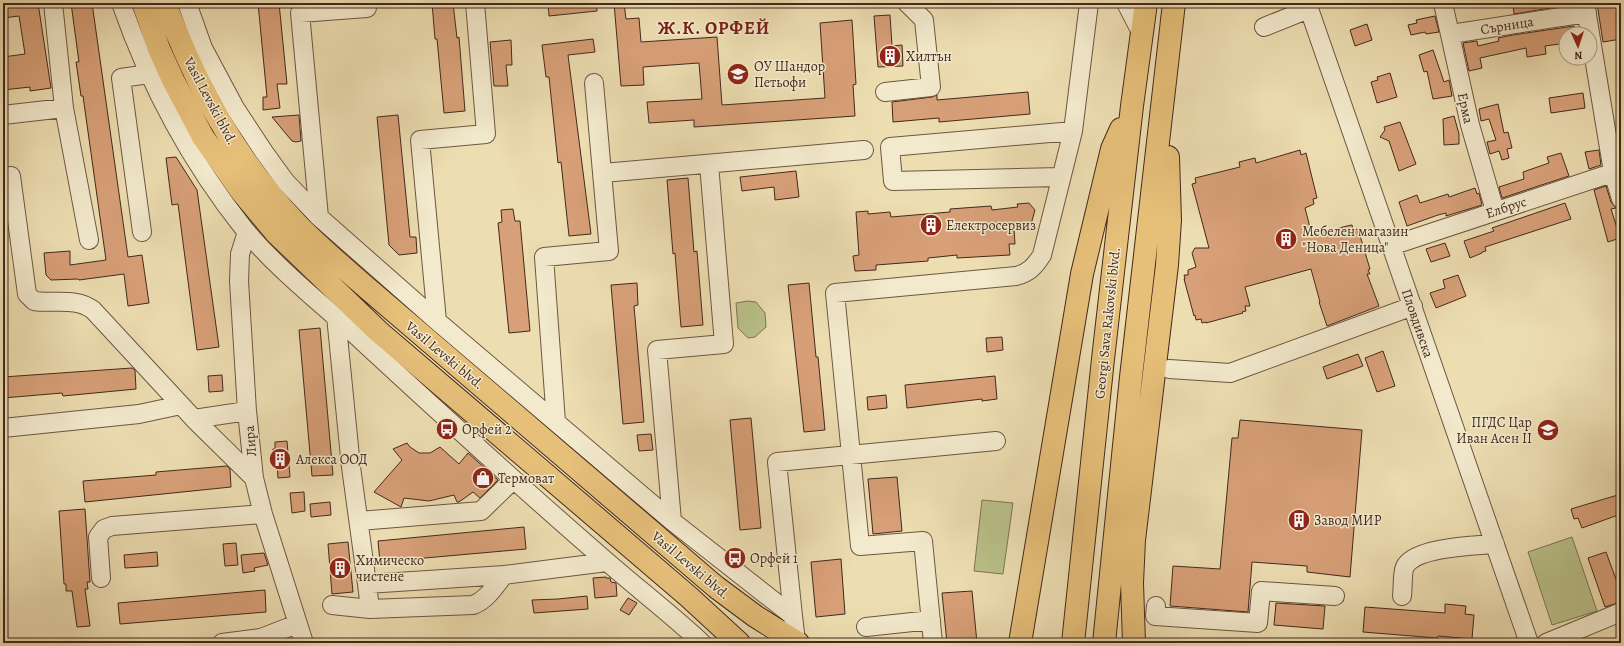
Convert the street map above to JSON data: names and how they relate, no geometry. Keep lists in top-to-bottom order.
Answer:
{
  "streets": {
    "main road": ["Vasil Levski blvd.", "Georgi Sava Rakovski blvd."],
    "street": [
      "Сърница",
      "Ерма",
      "Елбрус",
      "Пловдивска",
      "Лира"
    ]
  },
  "crossings": [
    ["Сърница", "Ерма"],
    ["Ерма", "Елбрус"],
    ["Елбрус", "Пловдивска"]
  ],
  "districts": ["Ж.К. ОРФЕЙ"],
  "places": {
    "building": [
      "Хилтън",
      "Електросервиз",
      "Мебелен магазин \"Нова Деница\"",
      "Алекса ООД",
      "Завод МИР",
      "Химическо чистене"
    ],
    "school or university": ["ОУ Шандор Петьофи", "ПГДС Цар Иван Асен II"],
    "bus stop": ["Орфей 2", "Орфей 1"],
    "shop": ["Термоват"]
  },
  "north": "bottom"
}
